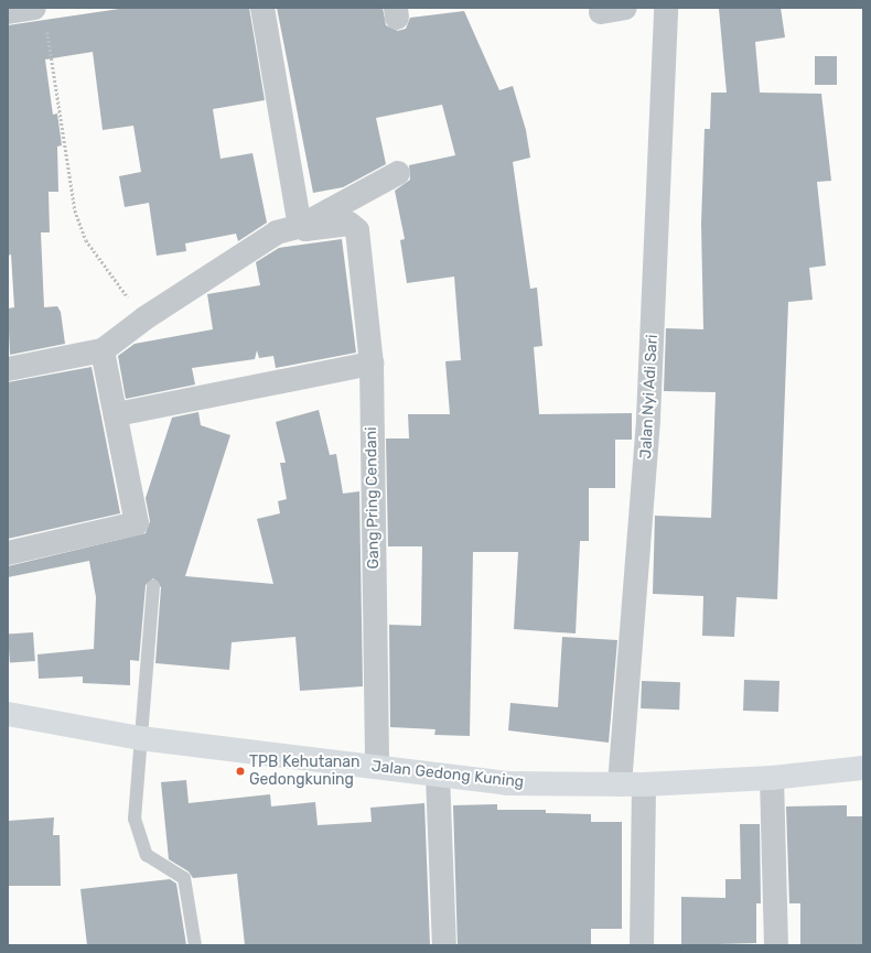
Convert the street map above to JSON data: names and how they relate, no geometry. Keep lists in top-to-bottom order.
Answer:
{
  "streets": {
    "main road": ["Jalan Gedong Kuning"],
    "street": ["Jalan Nyi Adi Sari", "Gang Pring Cendani"]
  },
  "crossings": [
    ["Jalan Nyi Adi Sari", "Jalan Gedong Kuning"],
    ["Gang Pring Cendani", "Jalan Gedong Kuning"]
  ],
  "places": ["TPB Kehutanan Gedongkuning"]
}
